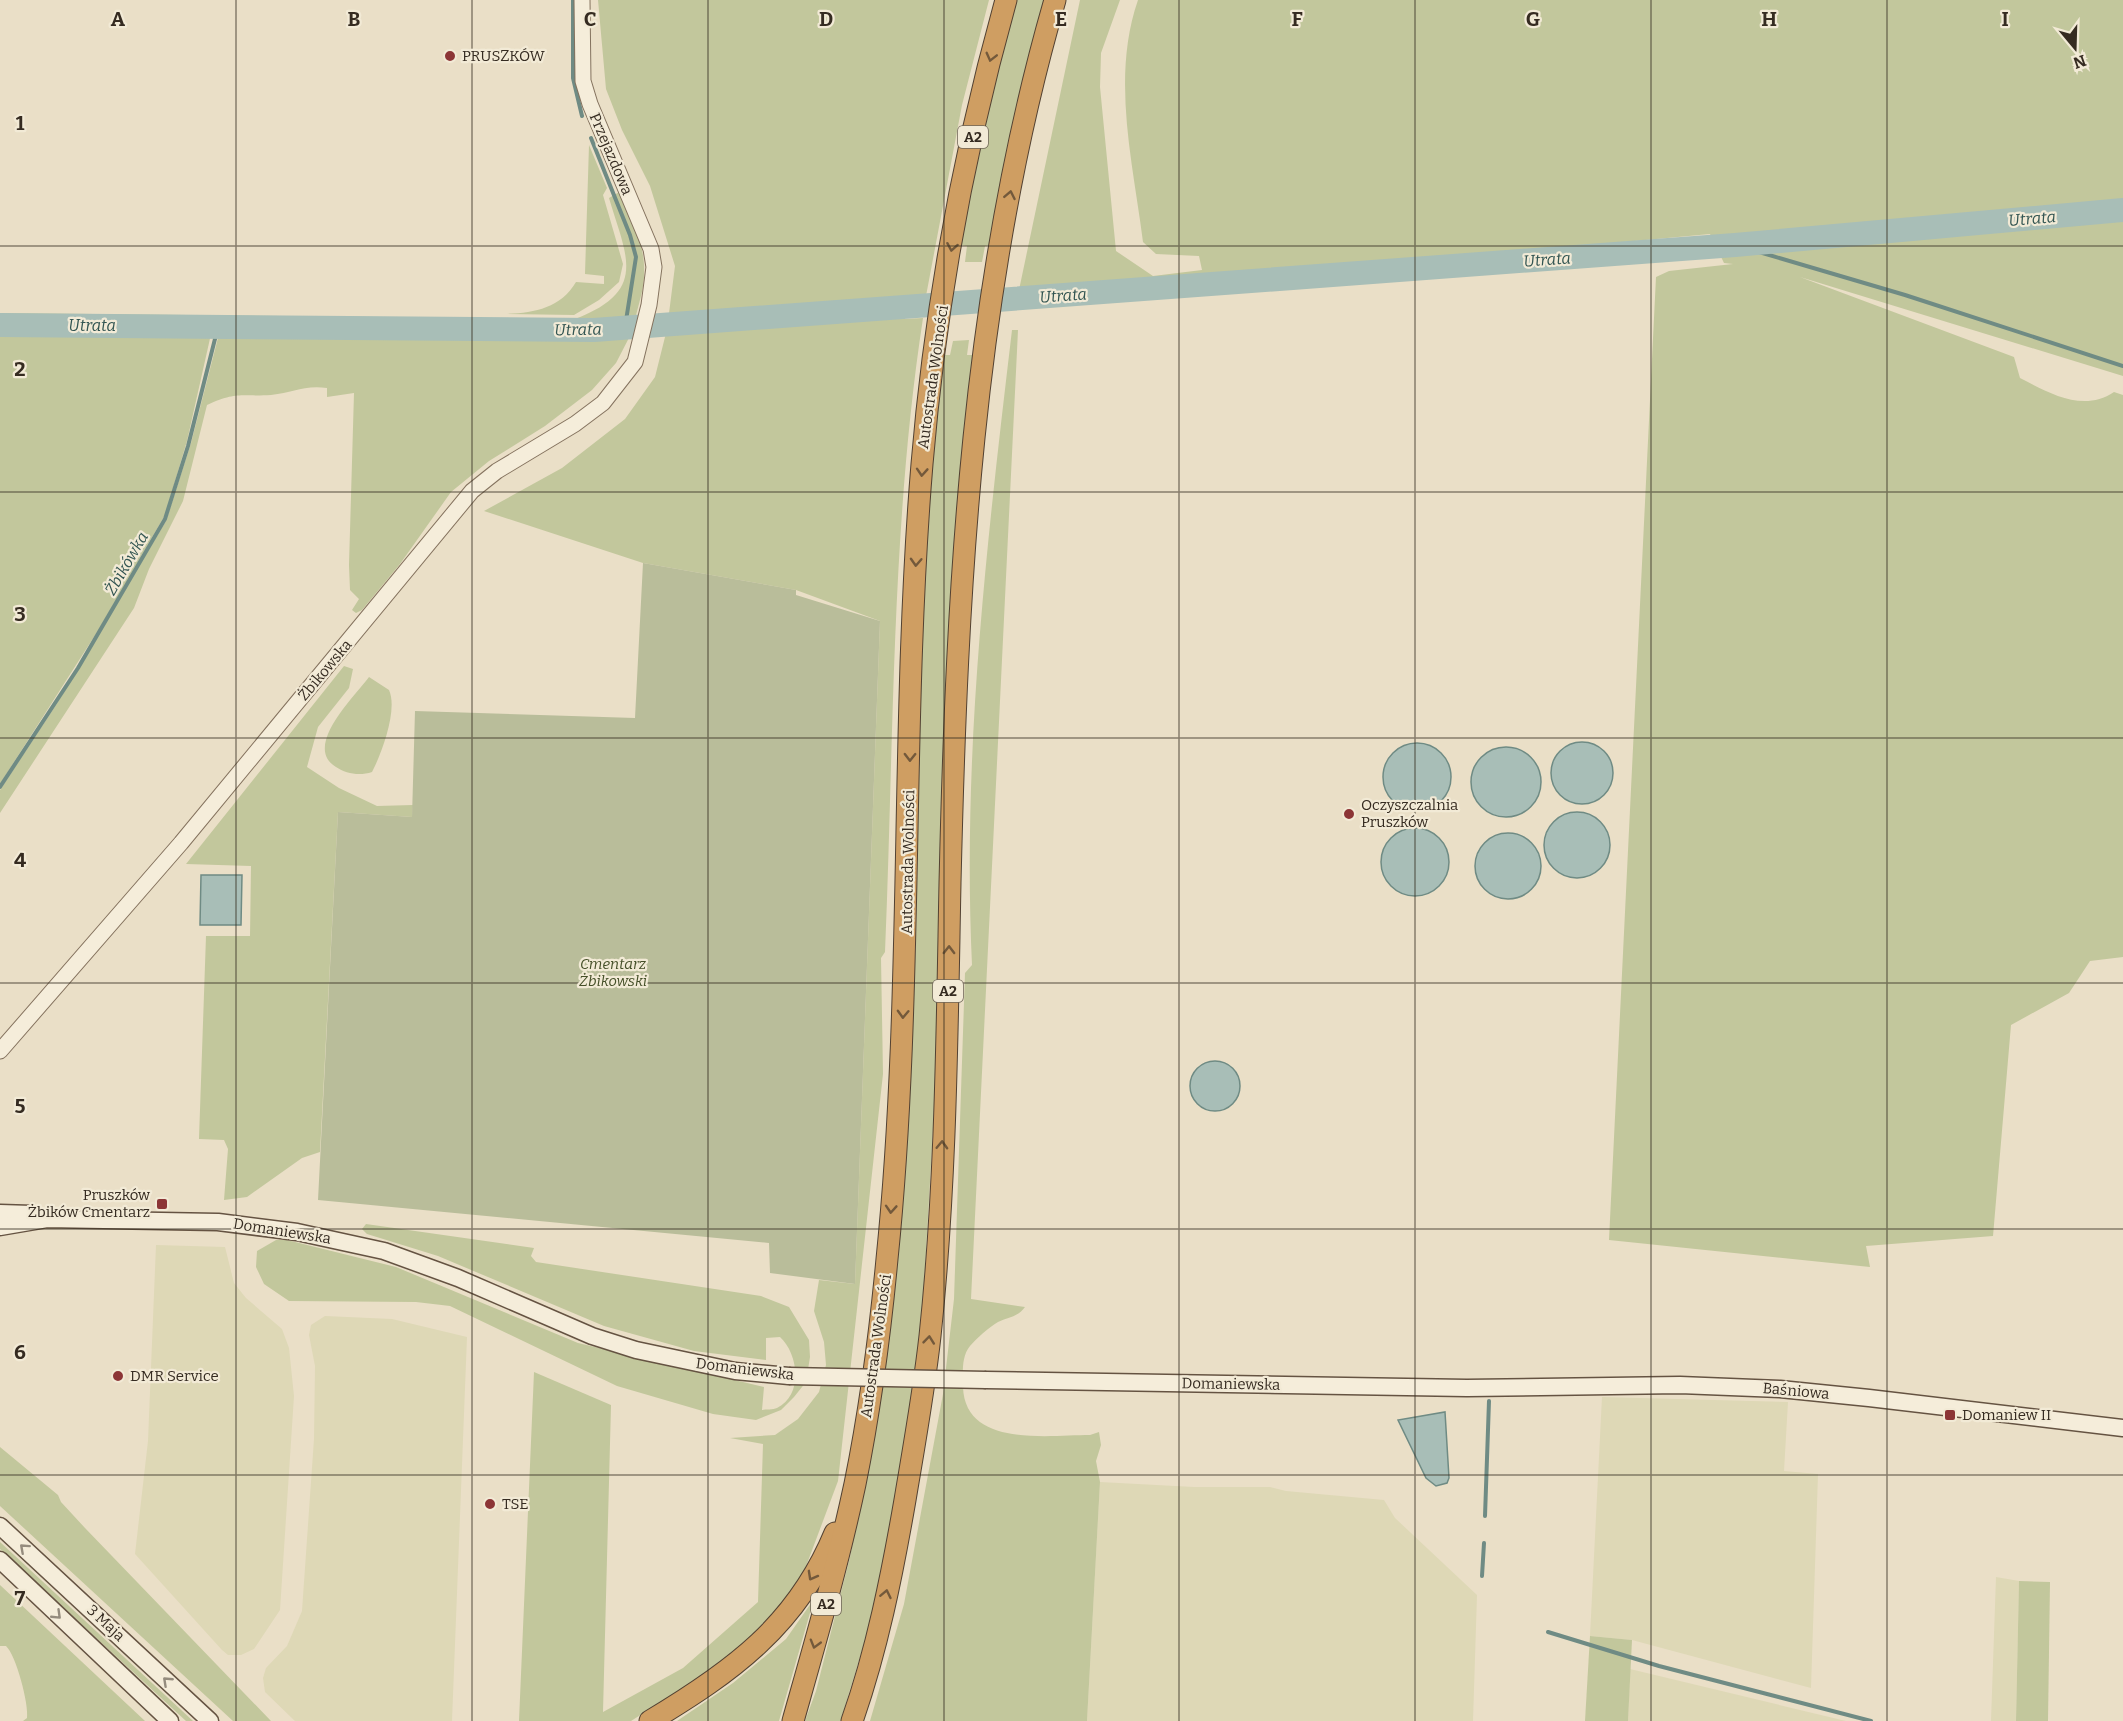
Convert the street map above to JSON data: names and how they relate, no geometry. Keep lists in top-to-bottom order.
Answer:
{
  "streets": {
    "highway": ["A2", "Autostrada Wolności"],
    "main road": ["Domaniewska", "Baśniowa", "3 Maja"],
    "street": ["Przejazdowa", "Żbikowska"]
  },
  "crossings": [
    ["Przejazdowa", "Żbikowska"],
    ["Domaniewska", "Baśniowa"]
  ],
  "water": ["Utrata", "Żbikówka"],
  "parks": ["Cmentarz Żbikowski"],
  "places": {
    "other": [
      "PRUSZKÓW",
      "Oczyszczalnia Pruszków",
      "DMR Service",
      "TSE"
    ],
    "transit": ["Pruszków Żbików Cmentarz", "Domaniew II"]
  },
  "north": "bottom",
  "grid": {
    "columns": [
      "A",
      "B",
      "C",
      "D",
      "E",
      "F",
      "G",
      "H",
      "I"
    ],
    "rows": [
      "1",
      "2",
      "3",
      "4",
      "5",
      "6",
      "7"
    ]
  }
}
